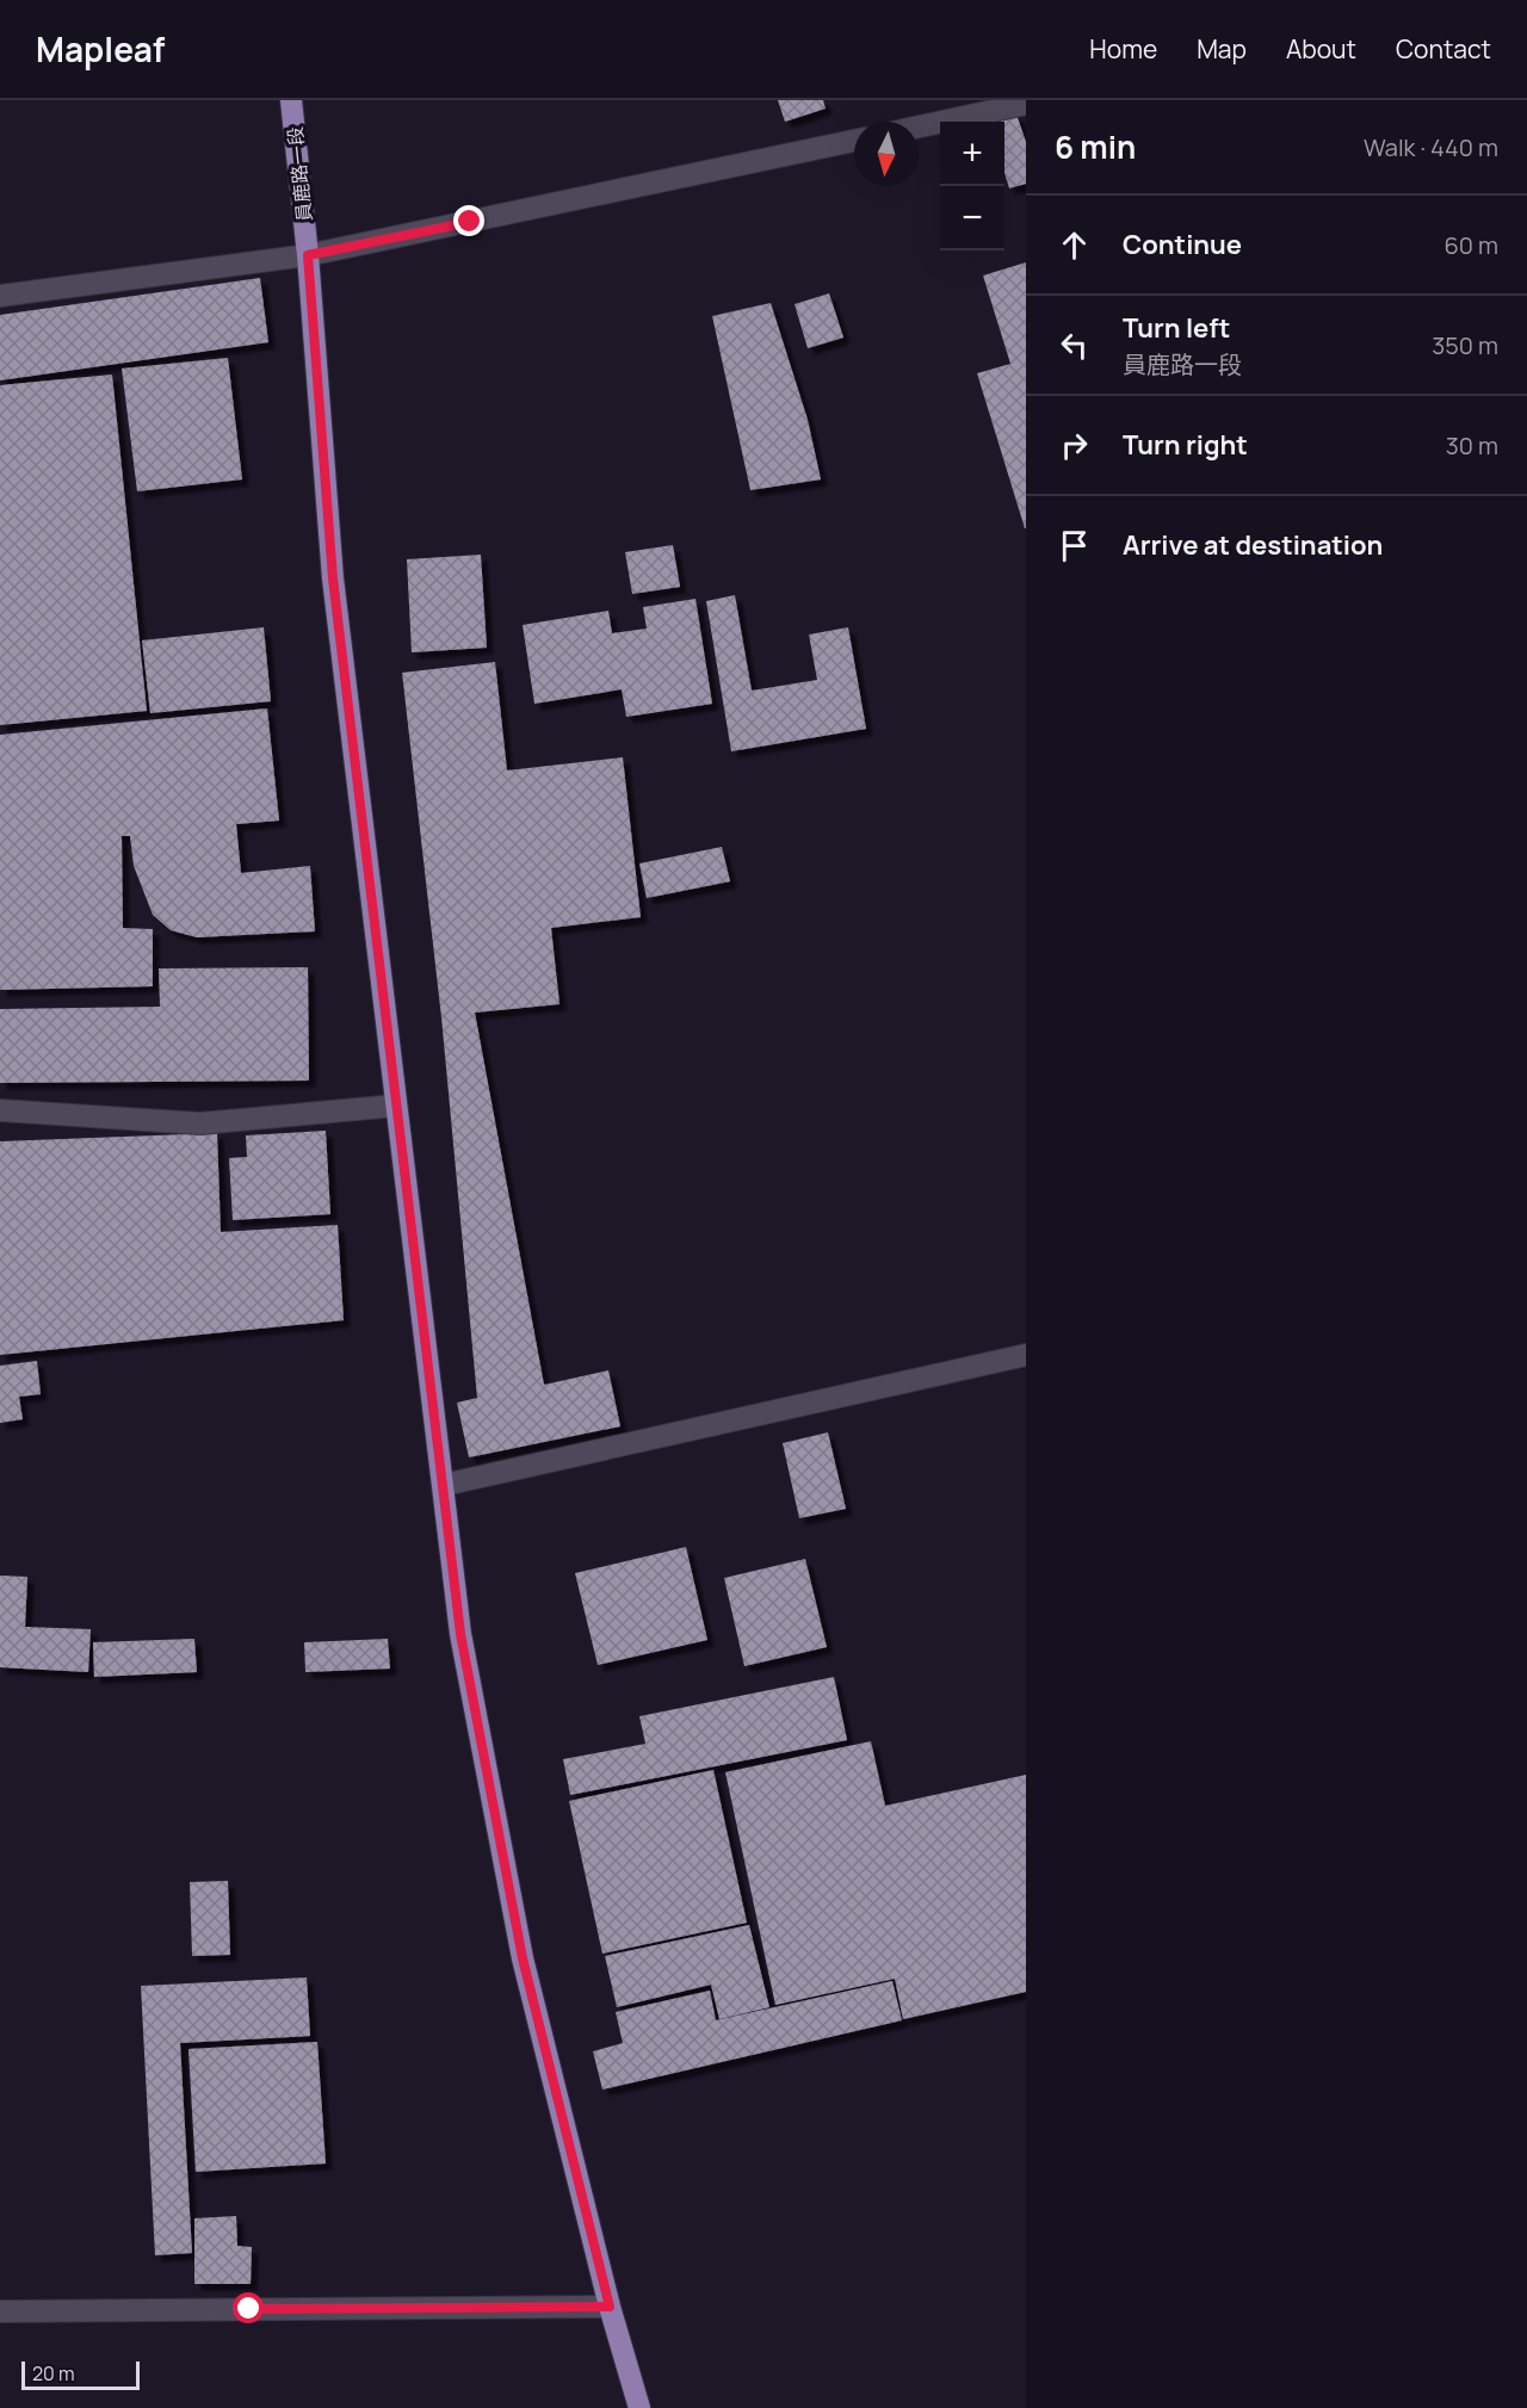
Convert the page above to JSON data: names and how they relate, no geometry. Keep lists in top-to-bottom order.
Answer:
{
  "streets": {
    "main road": ["員鹿路一段"]
  },
  "scale_bar": "20 m",
  "north": "bottom",
  "page": {
    "header": "Mapleaf",
    "nav": [
      "Home",
      "Map",
      "About",
      "Contact"
    ],
    "heading": ["6 min", "Walk · 440 m"],
    "map_buttons": ["+", "−"],
    "list": [
      ["Continue", "60 m"],
      ["Turn left", "員鹿路一段", "350 m"],
      ["Turn right", "30 m"],
      "Arrive at destination"
    ],
    "scale": "20 m"
  }
}
